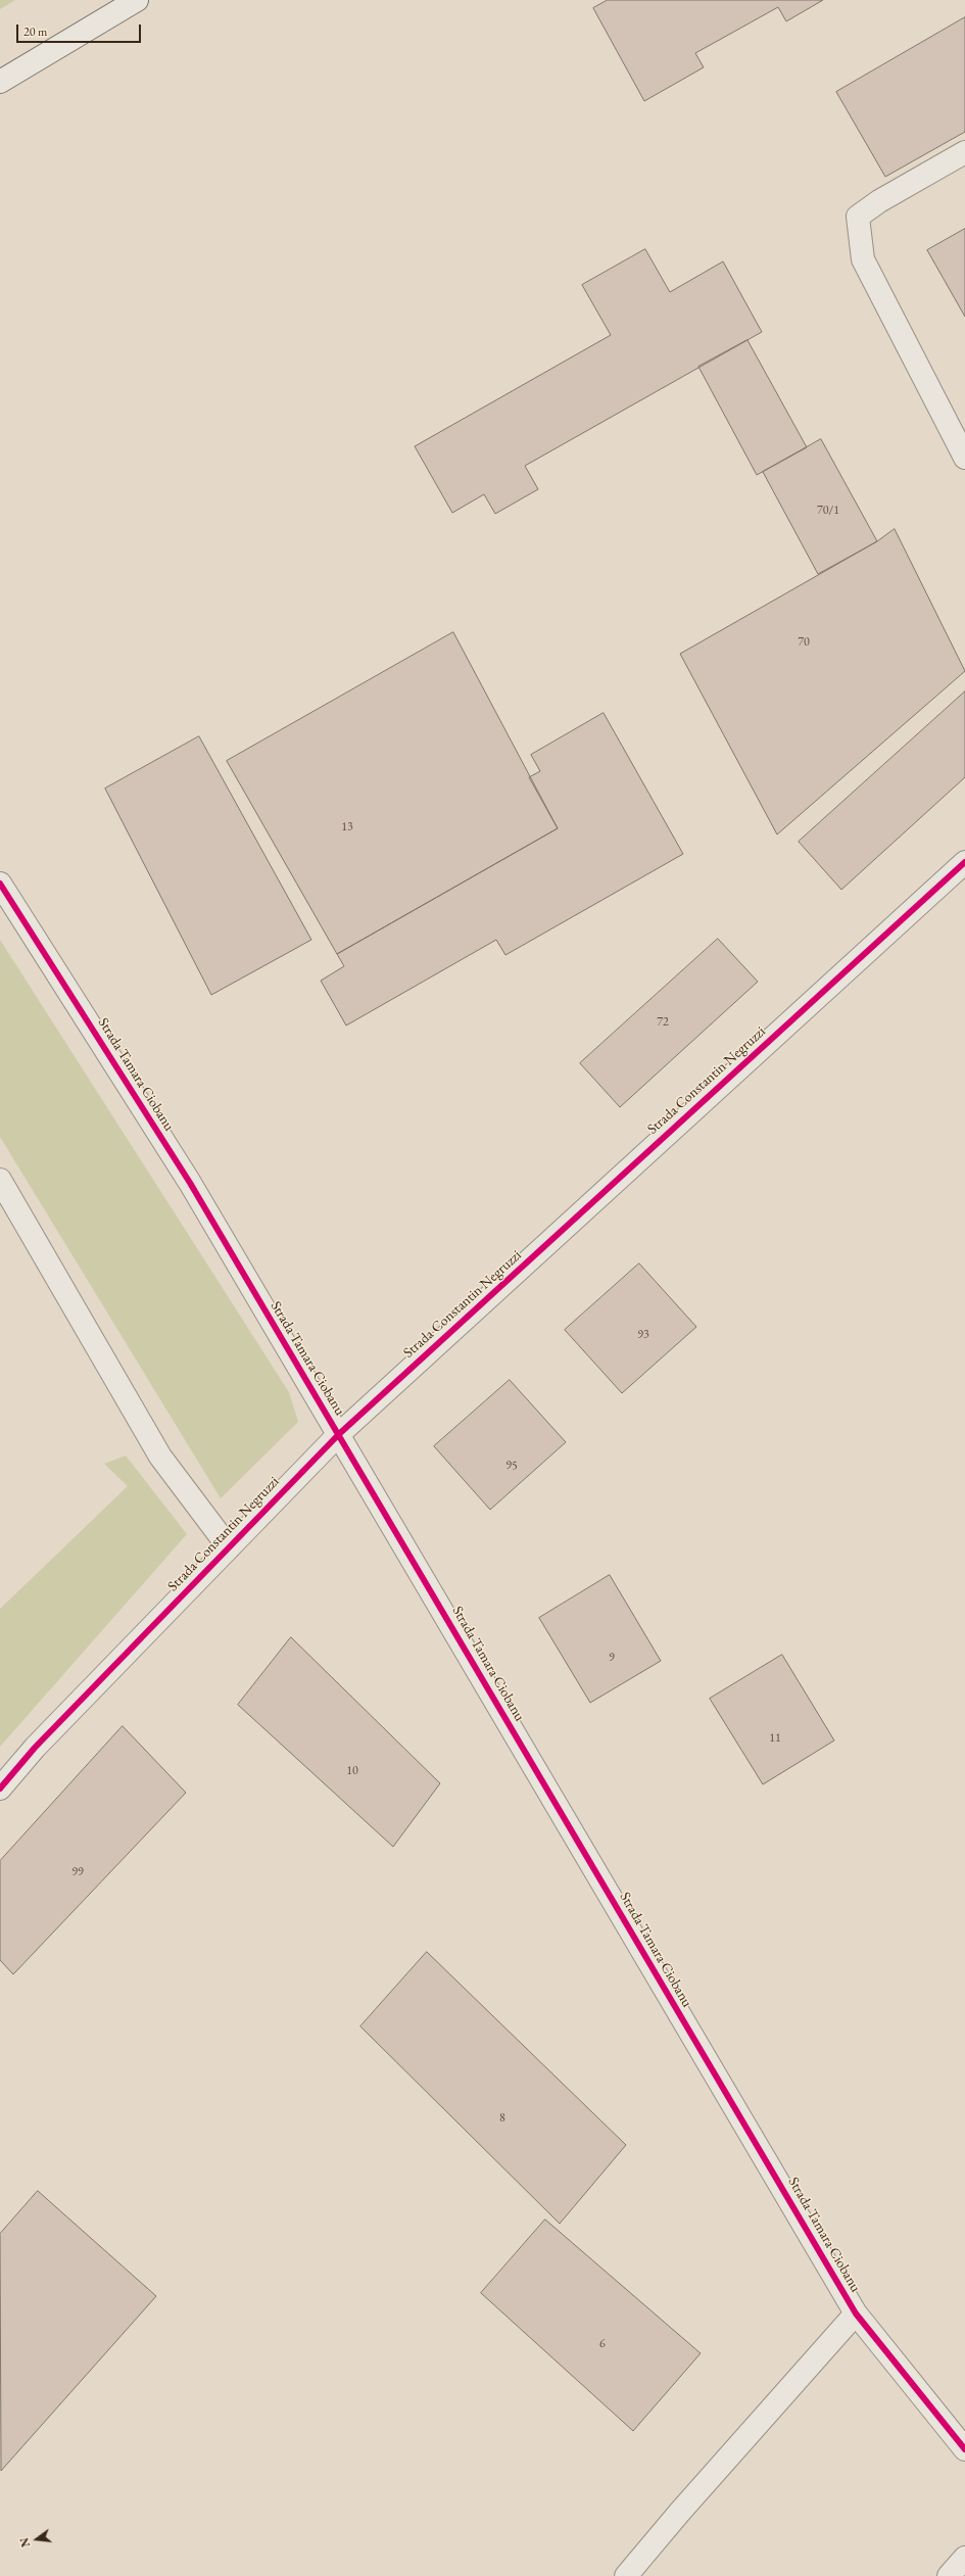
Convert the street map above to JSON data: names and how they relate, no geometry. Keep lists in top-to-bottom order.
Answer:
{
  "streets": {
    "street": ["Strada Tamara Ciobanu", "Strada Constantin Negruzzi"]
  },
  "crossings": [
    ["Strada Tamara Ciobanu", "Strada Constantin Negruzzi"]
  ],
  "house_numbers": [
    "70/1",
    "70",
    "13",
    "72",
    "93",
    "95",
    "9",
    "11",
    "10",
    "99",
    "8",
    "6"
  ],
  "scale_bar": "20 m",
  "north": "left"
}
